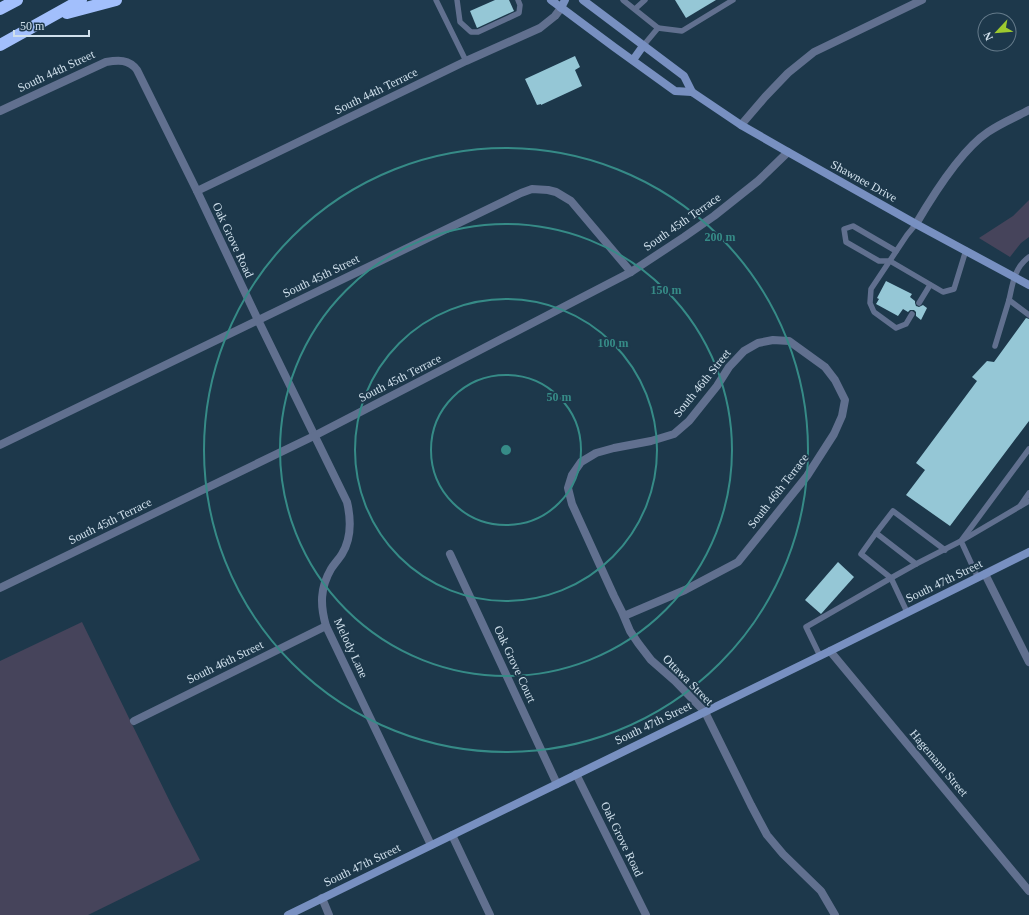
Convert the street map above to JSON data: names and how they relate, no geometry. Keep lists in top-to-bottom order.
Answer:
{
  "streets": {
    "street": [
      "South 44th Street",
      "South 44th Terrace",
      "Shawnee Drive",
      "South 45th Terrace",
      "Oak Grove Road",
      "South 45th Street",
      "South 46th Street",
      "South 46th Terrace",
      "South 47th Street",
      "Melody Lane",
      "Oak Grove Court",
      "Ottawa Street",
      "Hagemann Street"
    ]
  },
  "crossings": [
    ["South 44th Street", "Oak Grove Road"],
    ["South 44th Terrace", "Shawnee Drive"],
    ["South 44th Terrace", "Oak Grove Road"],
    ["Shawnee Drive", "South 45th Terrace"],
    ["South 45th Terrace", "Oak Grove Road"],
    ["South 45th Terrace", "South 45th Street"],
    ["South 45th Terrace", "Melody Lane"],
    ["Oak Grove Road", "South 45th Street"],
    ["Oak Grove Road", "South 47th Street"],
    ["Oak Grove Road", "Melody Lane"],
    ["South 46th Street", "South 46th Terrace"],
    ["South 46th Street", "Melody Lane"],
    ["South 46th Street", "Ottawa Street"],
    ["South 46th Terrace", "Ottawa Street"],
    ["South 47th Street", "Melody Lane"],
    ["South 47th Street", "Oak Grove Court"],
    ["South 47th Street", "Ottawa Street"],
    ["South 47th Street", "Hagemann Street"]
  ],
  "scale_bar": "50 m",
  "north": "bottom left",
  "rings": [
    "200 m",
    "150 m",
    "100 m",
    "50 m"
  ]
}
